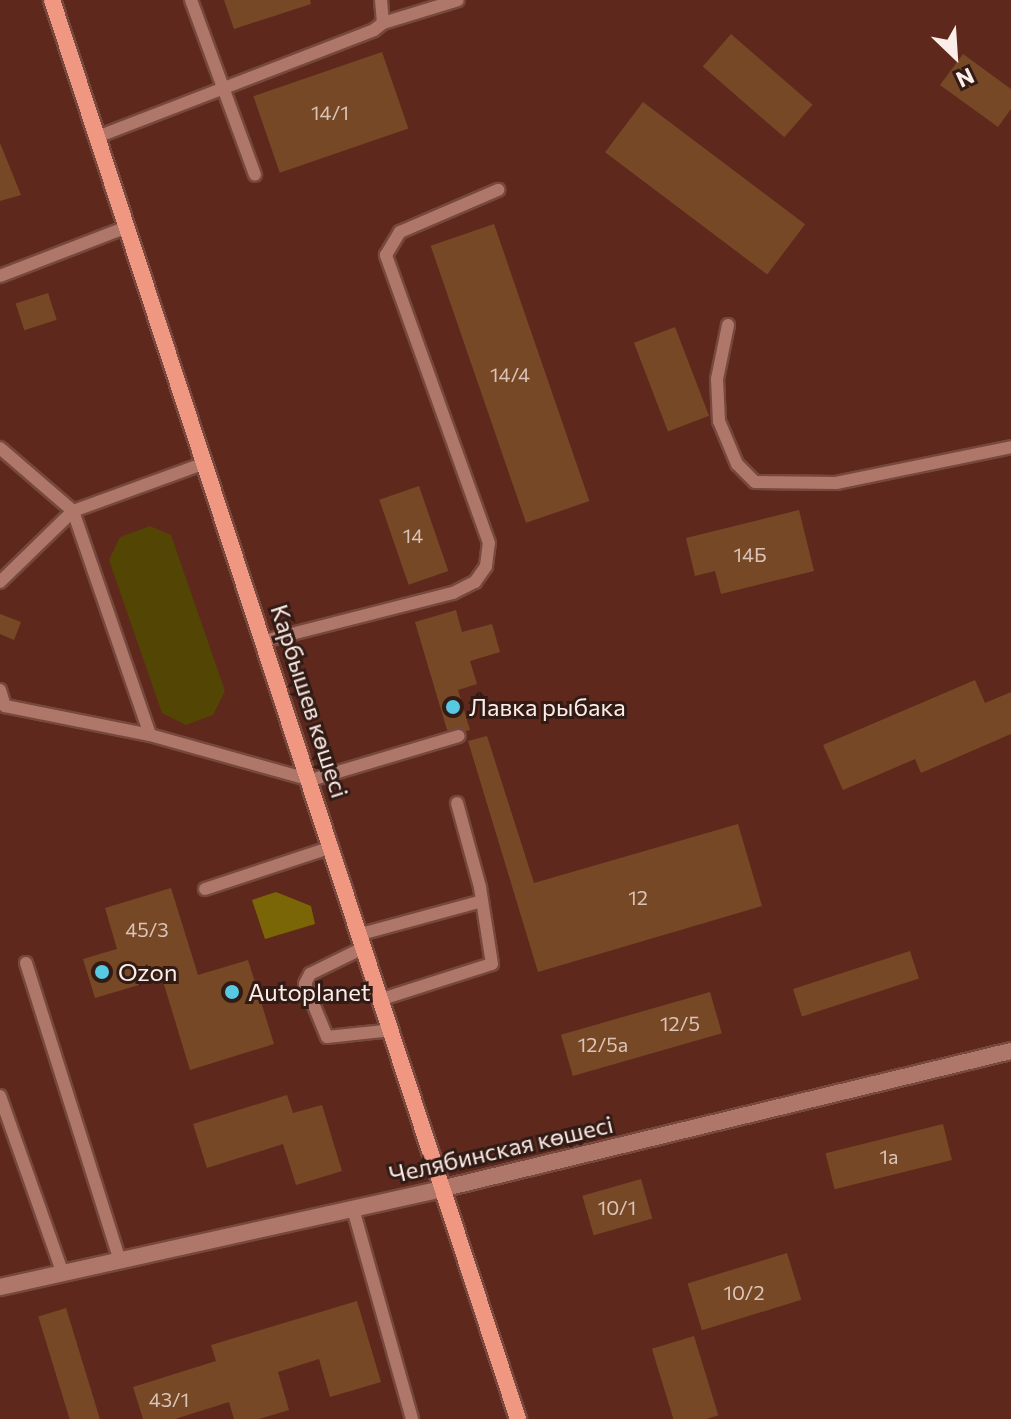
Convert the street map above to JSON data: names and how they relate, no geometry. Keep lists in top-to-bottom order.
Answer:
{
  "streets": {
    "main road": ["Карбышев көшесі"],
    "street": ["Челябинская көшесі"]
  },
  "crossings": [
    ["Карбышев көшесі", "Челябинская көшесі"]
  ],
  "places": ["Лавка рыбака", "Ozon", "Autoplanet"],
  "house_numbers": [
    "14/1",
    "14/4",
    "14",
    "14Б",
    "12",
    "45/3",
    "12/5",
    "12/5а",
    "1а",
    "10/1",
    "10/2",
    "43/1"
  ],
  "north": "bottom right"
}
